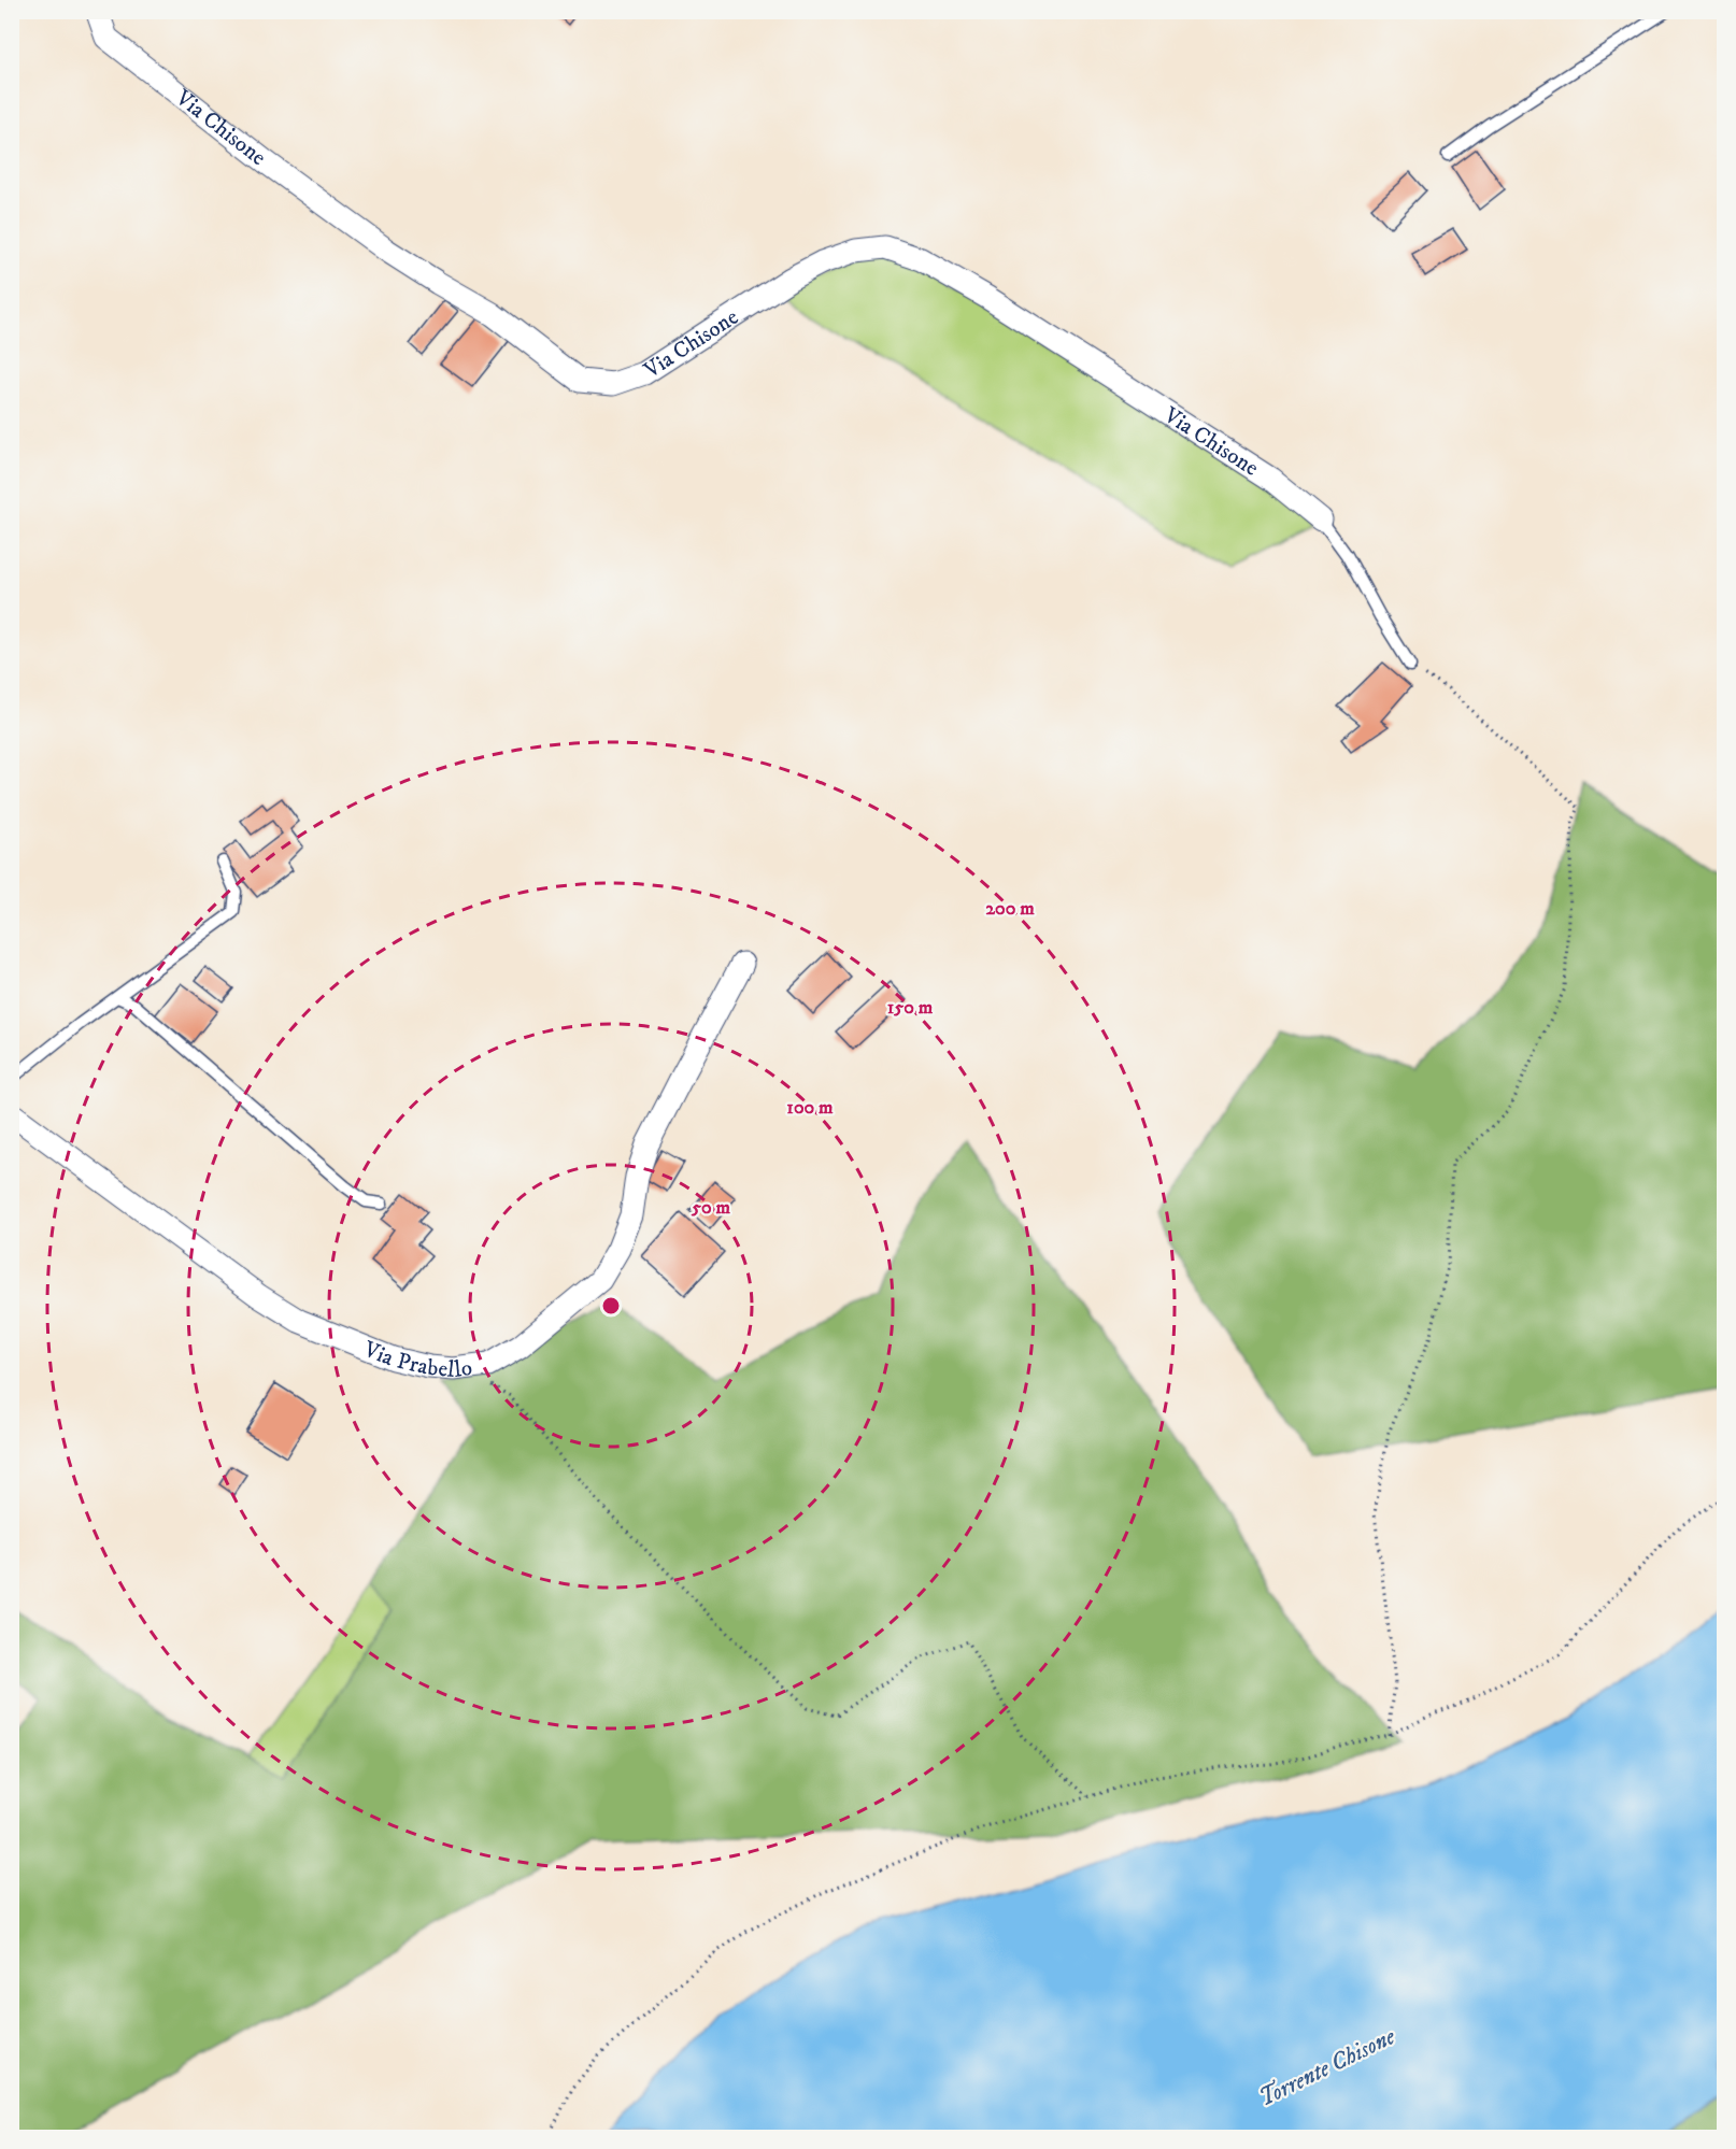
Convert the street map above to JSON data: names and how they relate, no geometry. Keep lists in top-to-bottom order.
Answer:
{
  "streets": {
    "street": ["Via Chisone", "Via Prabello"]
  },
  "water": ["Torrente Chisone"],
  "rings": [
    "200 m",
    "150 m",
    "100 m",
    "50 m"
  ]
}
